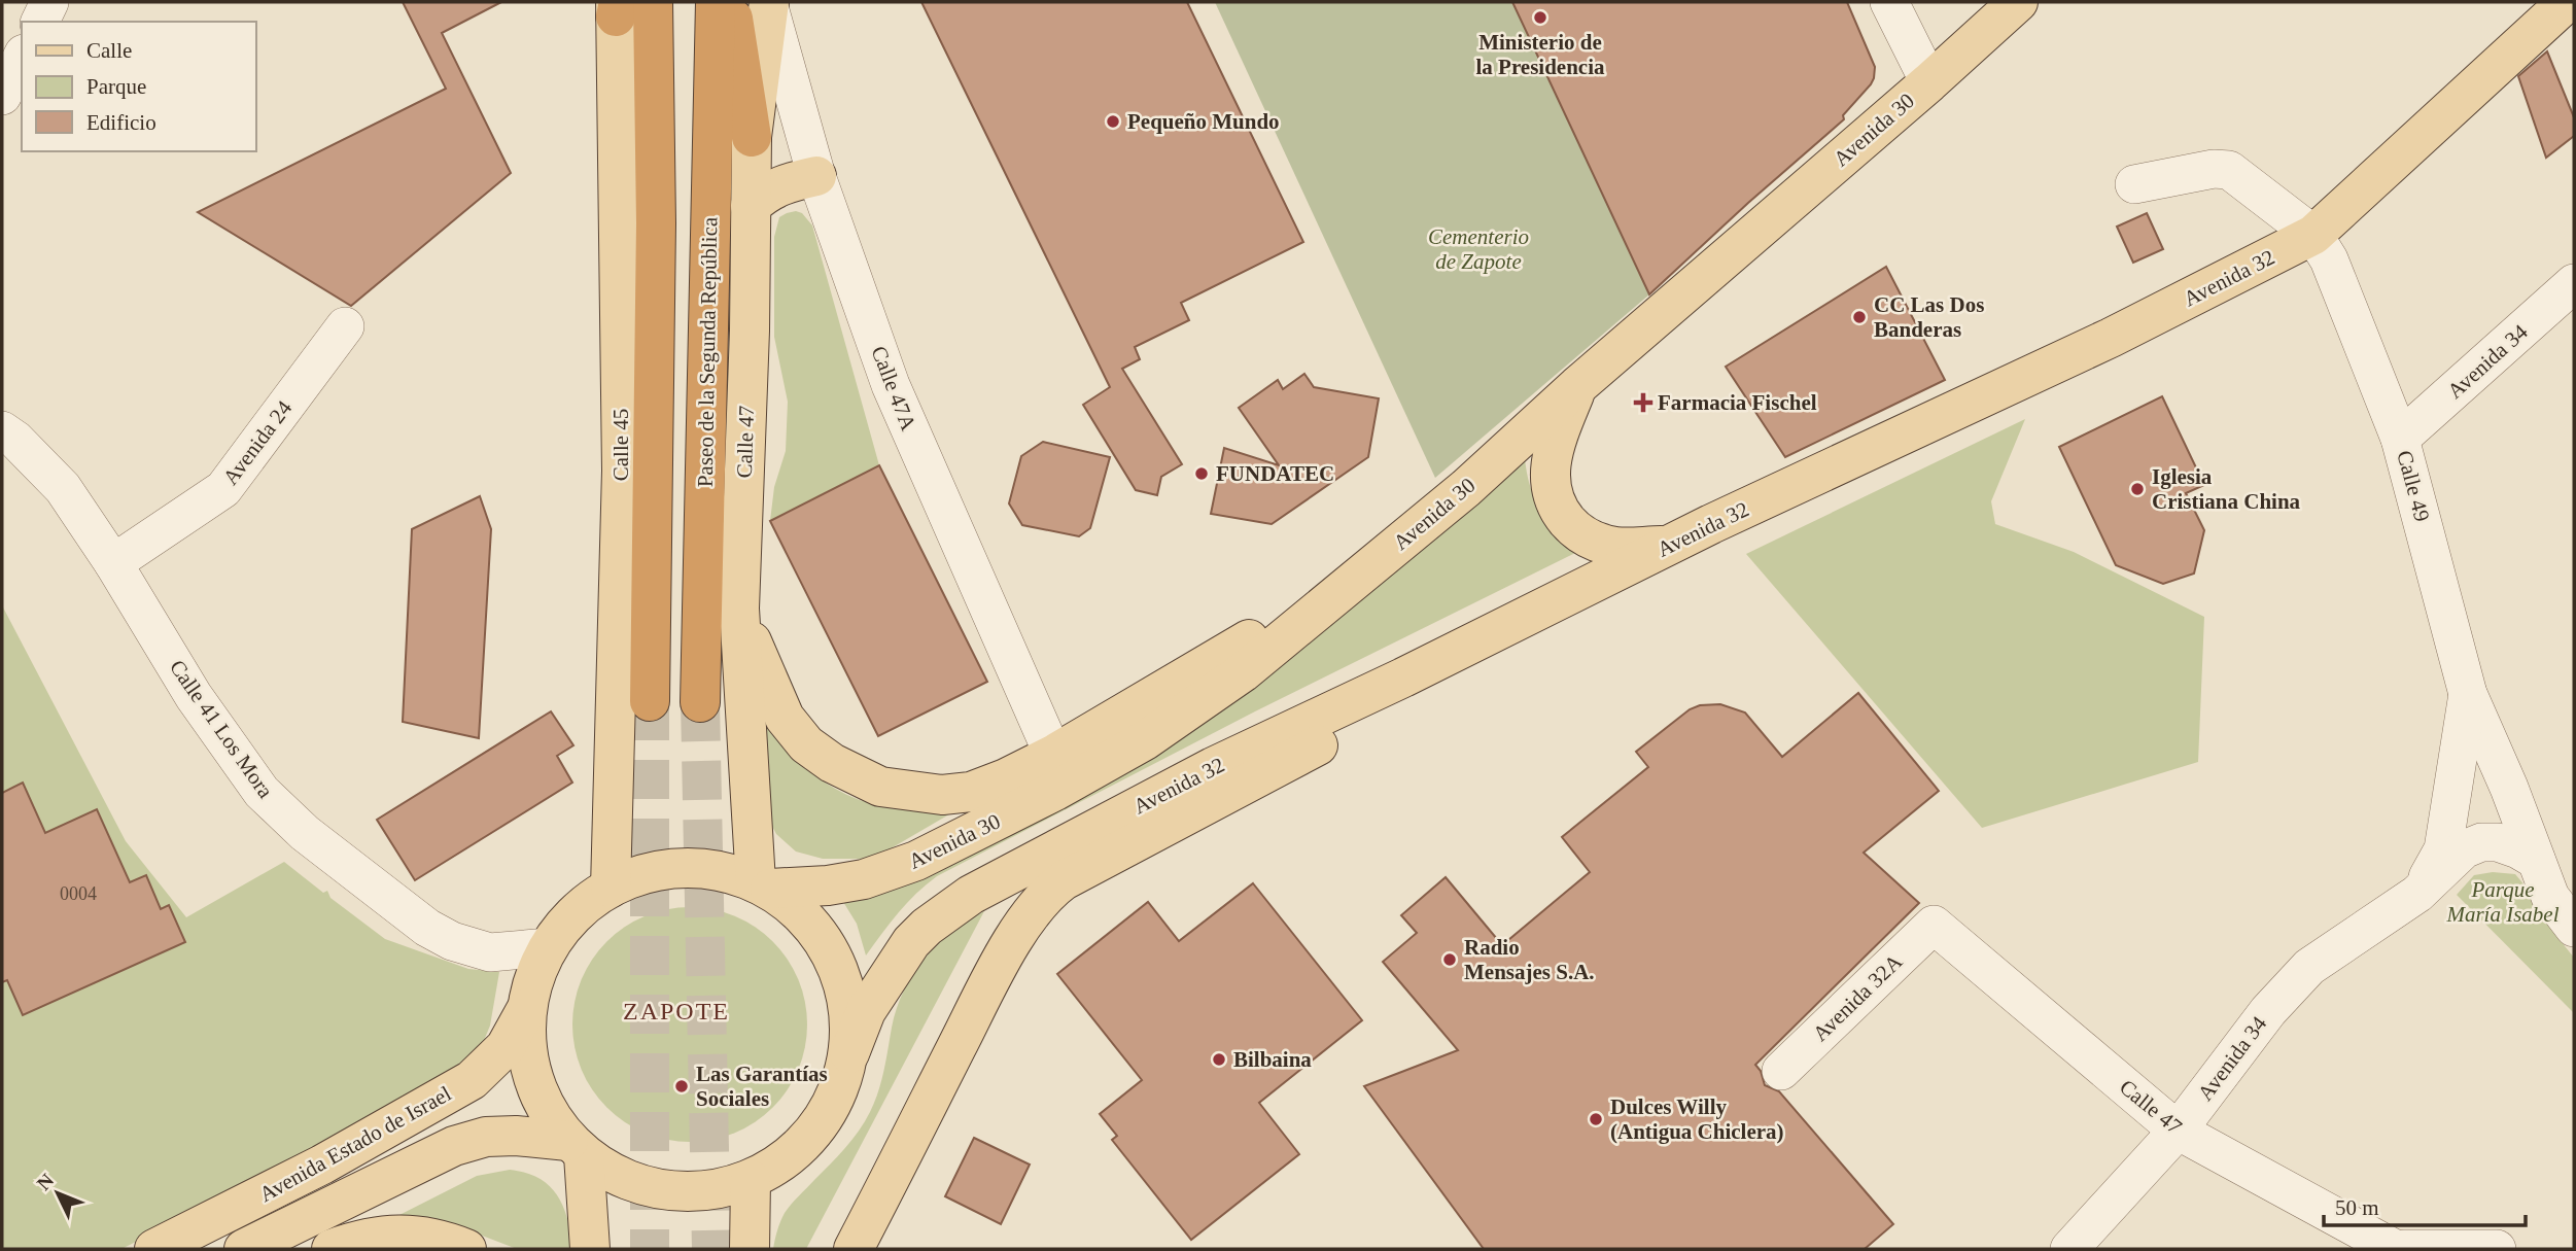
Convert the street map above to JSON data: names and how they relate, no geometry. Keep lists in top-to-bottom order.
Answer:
{
  "streets": {
    "highway": ["Paseo de la Segunda República"],
    "main road": [
      "Avenida 30",
      "Avenida 32",
      "Calle 47",
      "Calle 45",
      "Avenida Estado de Israel"
    ],
    "street": [
      "Avenida 34",
      "Calle 47A",
      "Avenida 24",
      "Calle 49",
      "Calle 41 Los Mora",
      "Avenida 32A"
    ]
  },
  "crossings": [
    ["Avenida 30", "Calle 47"],
    ["Avenida 32", "Calle 49"],
    ["Avenida 34", "Calle 47"],
    ["Avenida 34", "Calle 49"],
    ["Calle 47A", "Calle 47"],
    ["Calle 47", "Avenida 32A"],
    ["Avenida 24", "Calle 41 Los Mora"]
  ],
  "districts": ["ZAPOTE"],
  "parks": ["Cementerio de Zapote", "Parque María Isabel"],
  "places": {
    "other": [
      "Ministerio de la Presidencia",
      "Pequeño Mundo",
      "CC Las Dos Banderas",
      "FUNDATEC",
      "Iglesia Cristiana China",
      "Radio Mensajes S.A.",
      "Bilbaina",
      "Las Garantías Sociales",
      "Dulces Willy (Antigua Chiclera)"
    ],
    "health": ["Farmacia Fischel"]
  },
  "house_numbers": ["0004"],
  "legend": ["Calle", "Parque", "Edificio"],
  "scale_bar": "50 m",
  "north": "top left"
}
